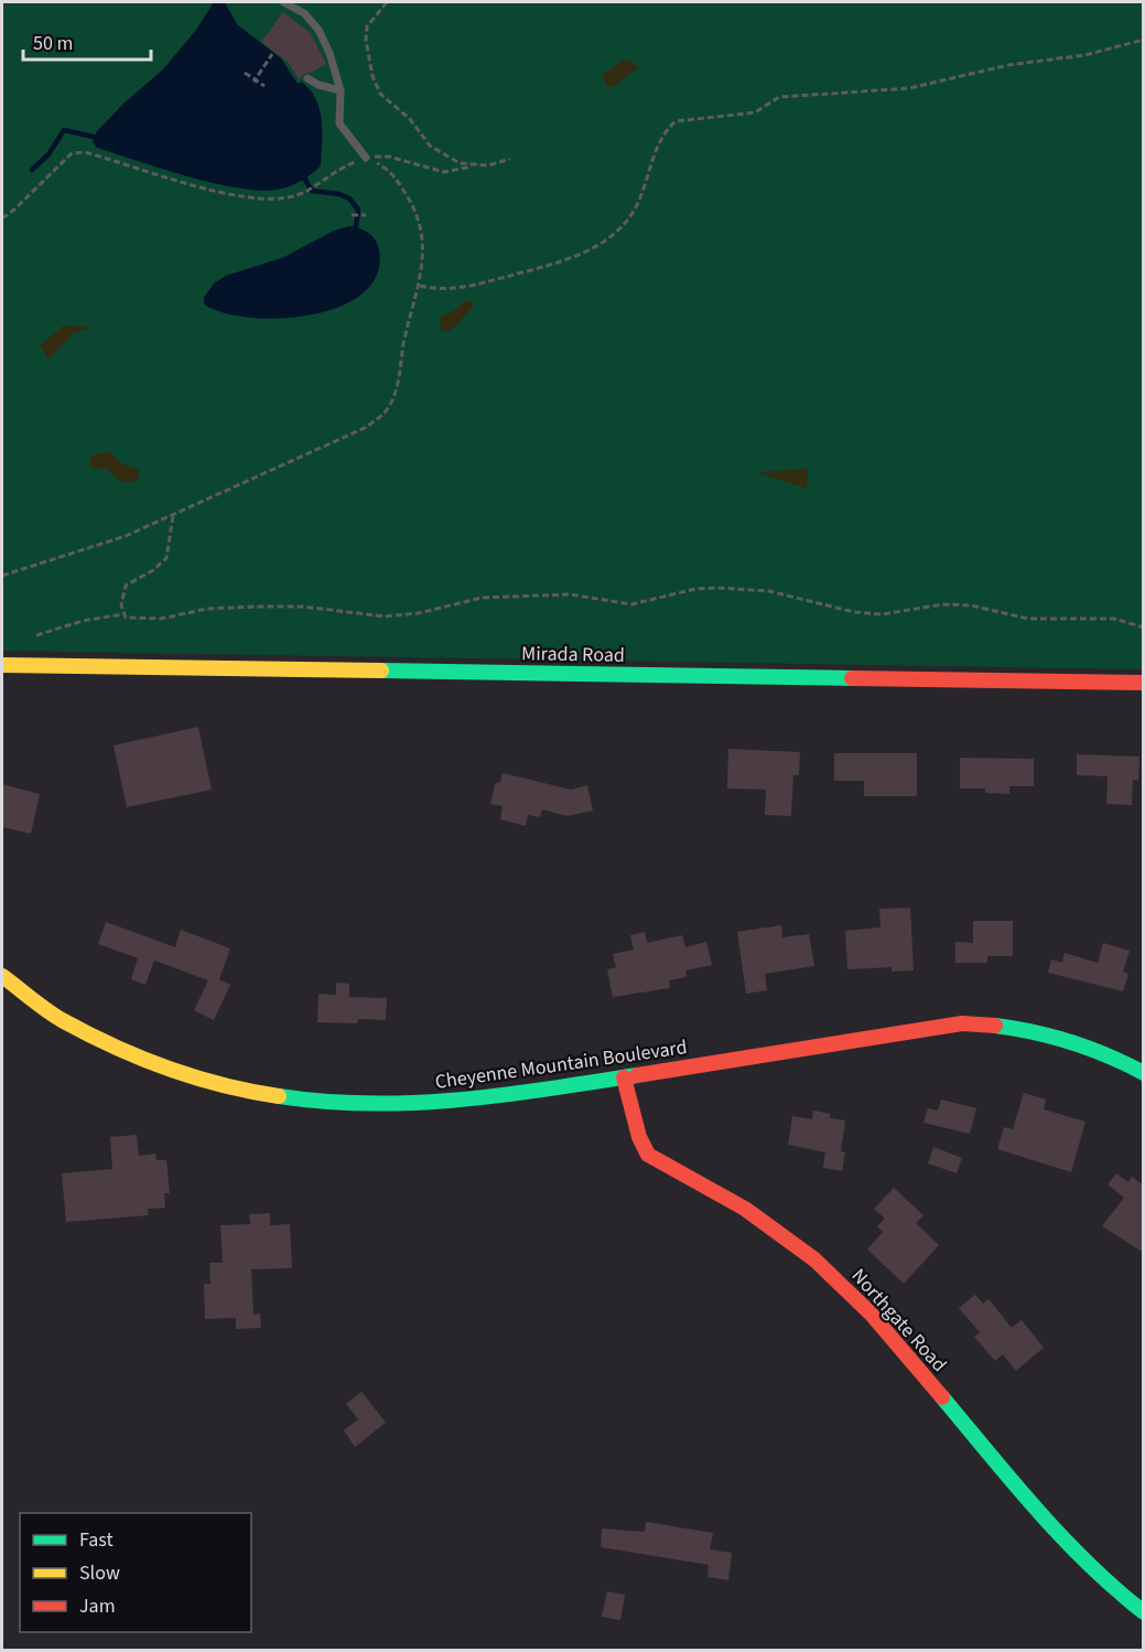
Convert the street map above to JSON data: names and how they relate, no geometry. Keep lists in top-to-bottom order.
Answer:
{
  "streets": {
    "street": ["Mirada Road", "Cheyenne Mountain Boulevard", "Northgate Road"]
  },
  "crossings": [
    ["Cheyenne Mountain Boulevard", "Northgate Road"]
  ],
  "legend": ["Fast", "Slow", "Jam"],
  "scale_bar": "50 m"
}
